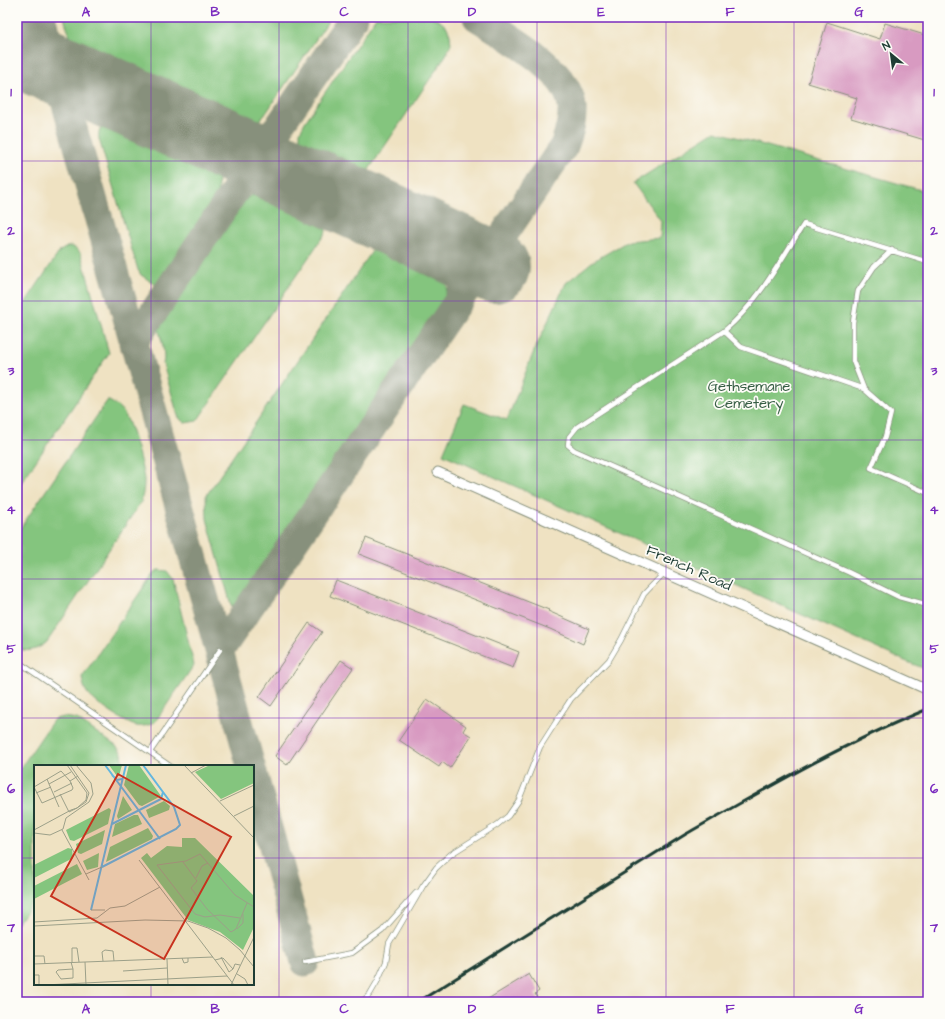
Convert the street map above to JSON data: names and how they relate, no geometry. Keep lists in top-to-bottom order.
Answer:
{
  "streets": {
    "street": ["French Road"]
  },
  "parks": ["Gethsemane Cemetery"],
  "north": "top left",
  "grid": {
    "columns": [
      "A",
      "B",
      "C",
      "D",
      "E",
      "F",
      "G"
    ],
    "rows": [
      "1",
      "2",
      "3",
      "4",
      "5",
      "6",
      "7"
    ]
  }
}
